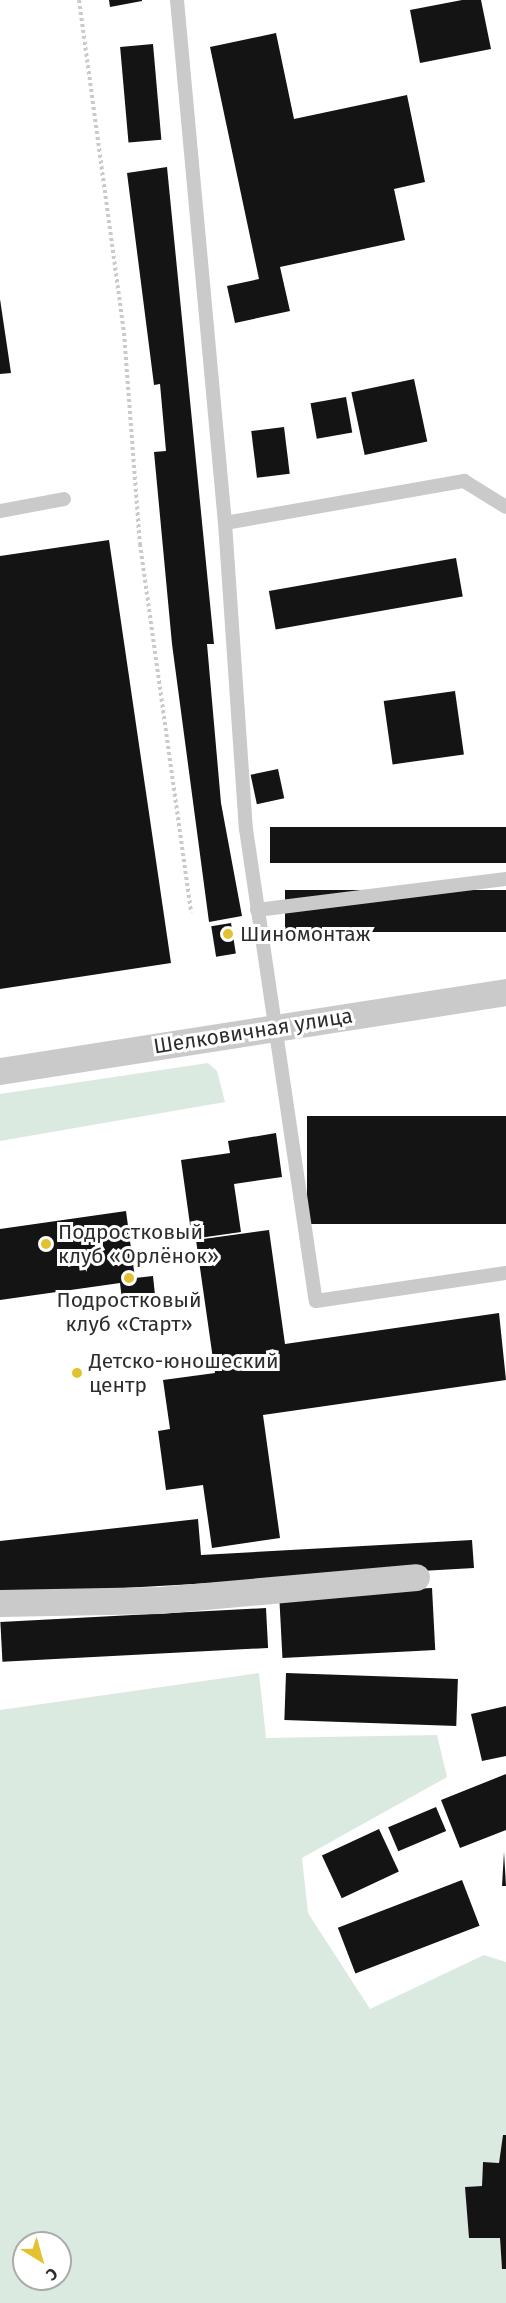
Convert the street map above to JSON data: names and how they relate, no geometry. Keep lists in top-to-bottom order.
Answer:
{
  "streets": {
    "street": ["Шелковичная улица"]
  },
  "places": [
    "Шиномонтаж",
    "Подростковый клуб «Орлёнок»",
    "Подростковый клуб «Старт»",
    "Детско-юношеский центр"
  ],
  "north": "bottom right"
}
